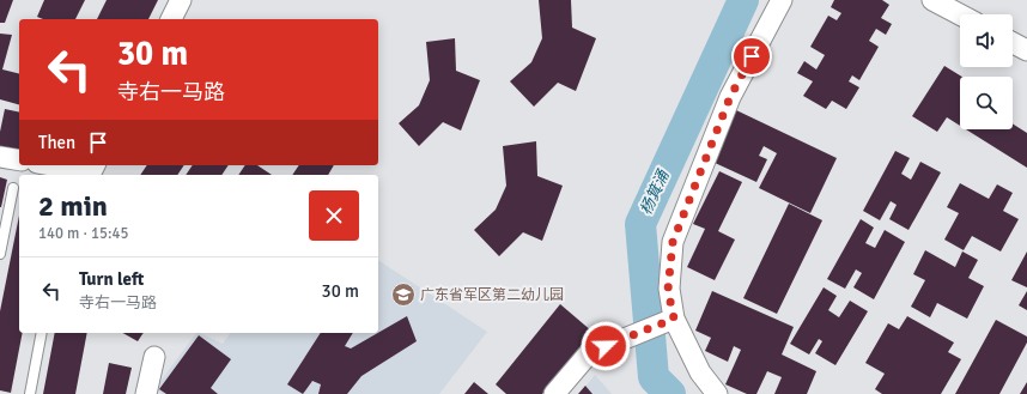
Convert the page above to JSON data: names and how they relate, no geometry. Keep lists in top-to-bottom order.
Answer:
{
  "water": ["杨箕涌"],
  "places": {
    "school or university": ["广东省军区第二幼儿园"]
  },
  "page": {
    "turn": ["30 m", "寺右一马路"],
    "then": "Then",
    "heading": ["2 min", "140 m · 15:45"],
    "list": [
      {
        "name": "Turn left",
        "note": "寺右一马路",
        "value": "30 m"
      }
    ]
  }
}
